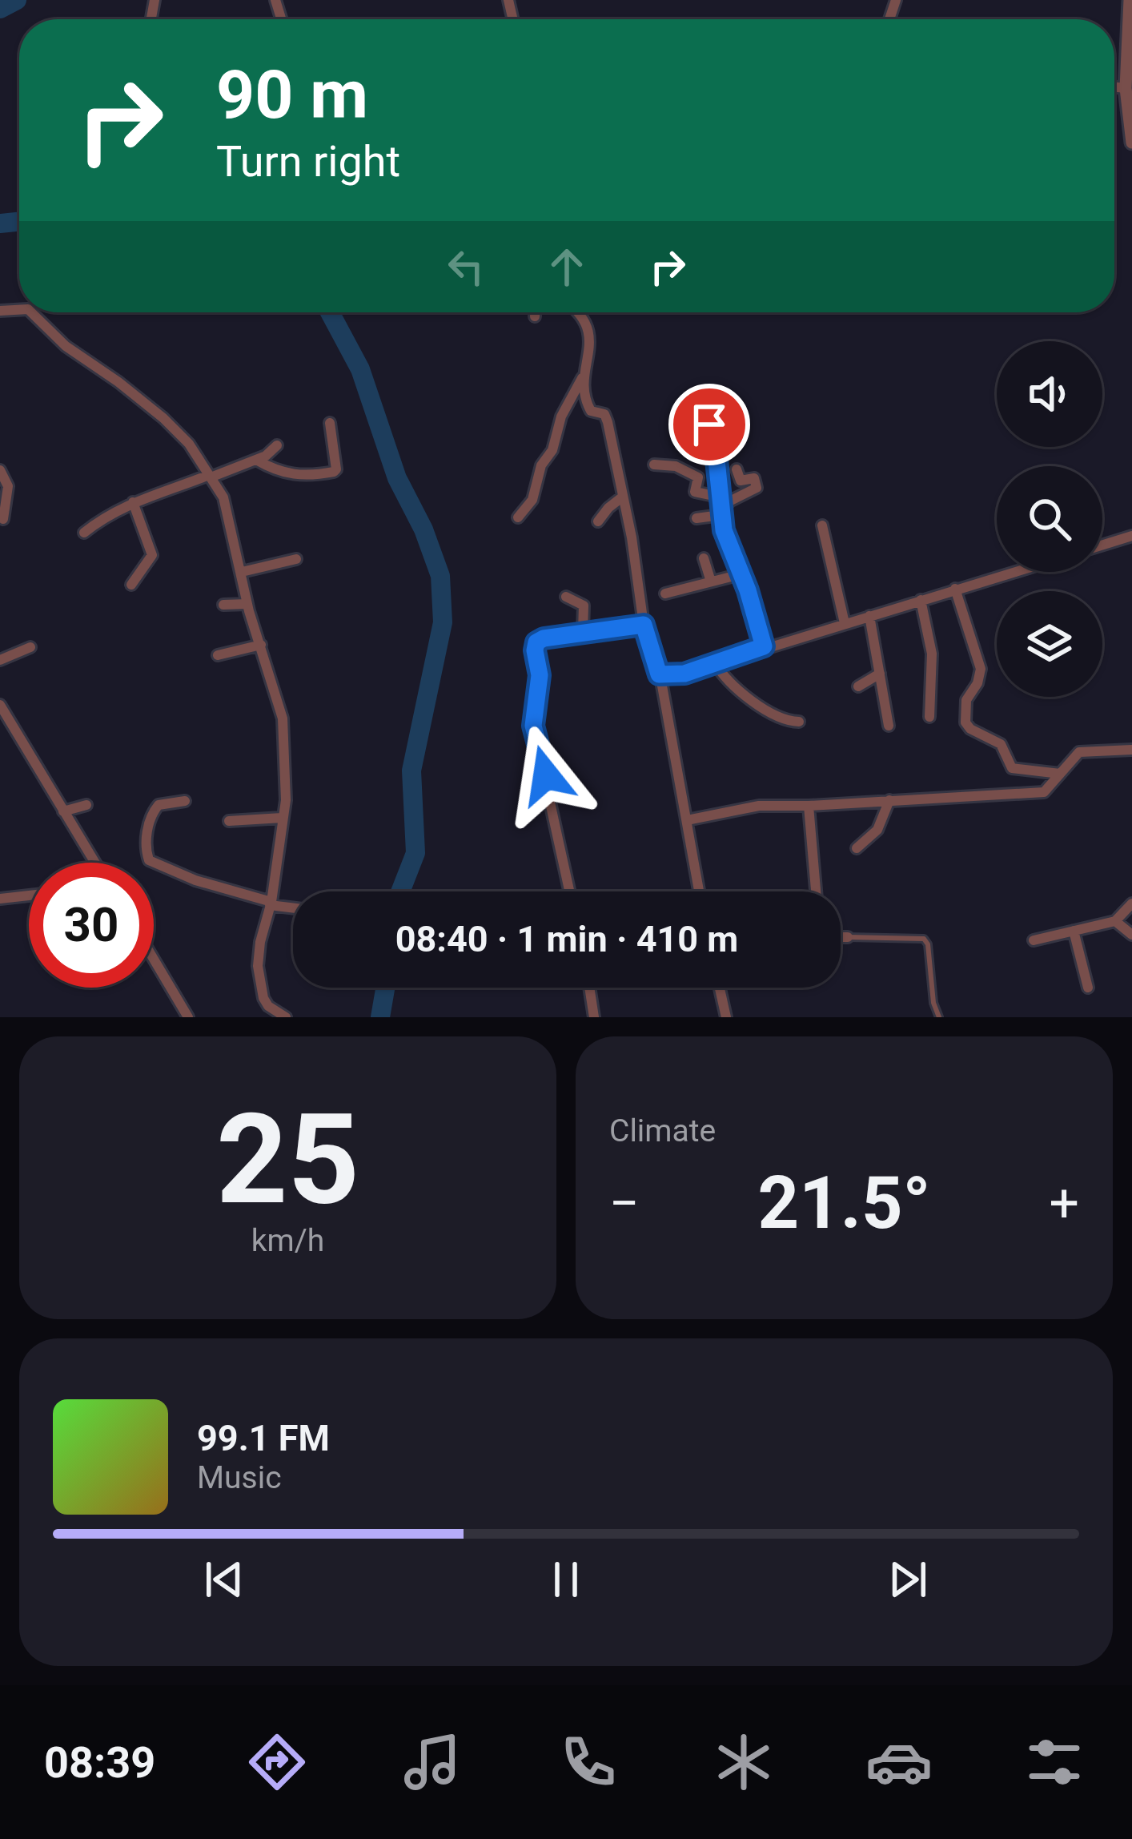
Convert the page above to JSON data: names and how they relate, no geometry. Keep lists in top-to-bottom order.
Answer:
{
  "page": {
    "turn": ["90 m", "Turn right"],
    "limit": "30",
    "trip": "08:40 · 1 min · 410 m",
    "tile": [
      ["25", "km/h"],
      "Climate"
    ],
    "heat": ["−", "21.5°", "+"],
    "song": ["99.1 FM", "Music"],
    "tabs": "08:39"
  }
}
